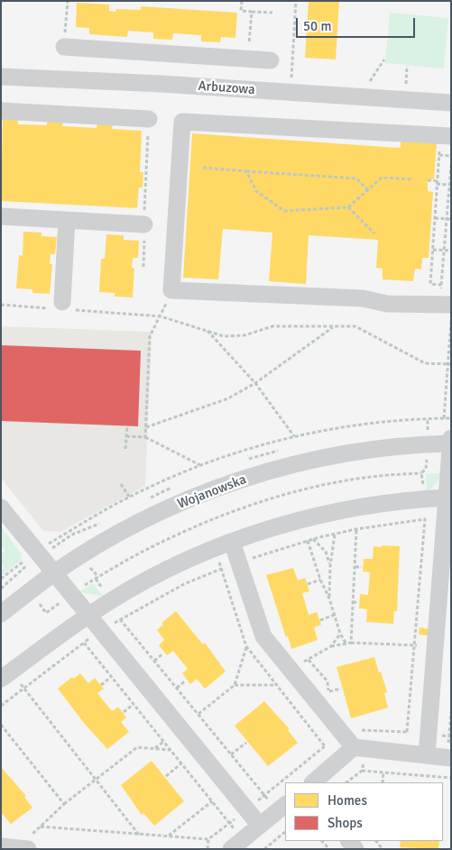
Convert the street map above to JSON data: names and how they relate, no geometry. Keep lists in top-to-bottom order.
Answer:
{
  "streets": {
    "street": ["Arbuzowa", "Wojanowska"]
  },
  "legend": ["Homes", "Shops"],
  "scale_bar": "50 m"
}
